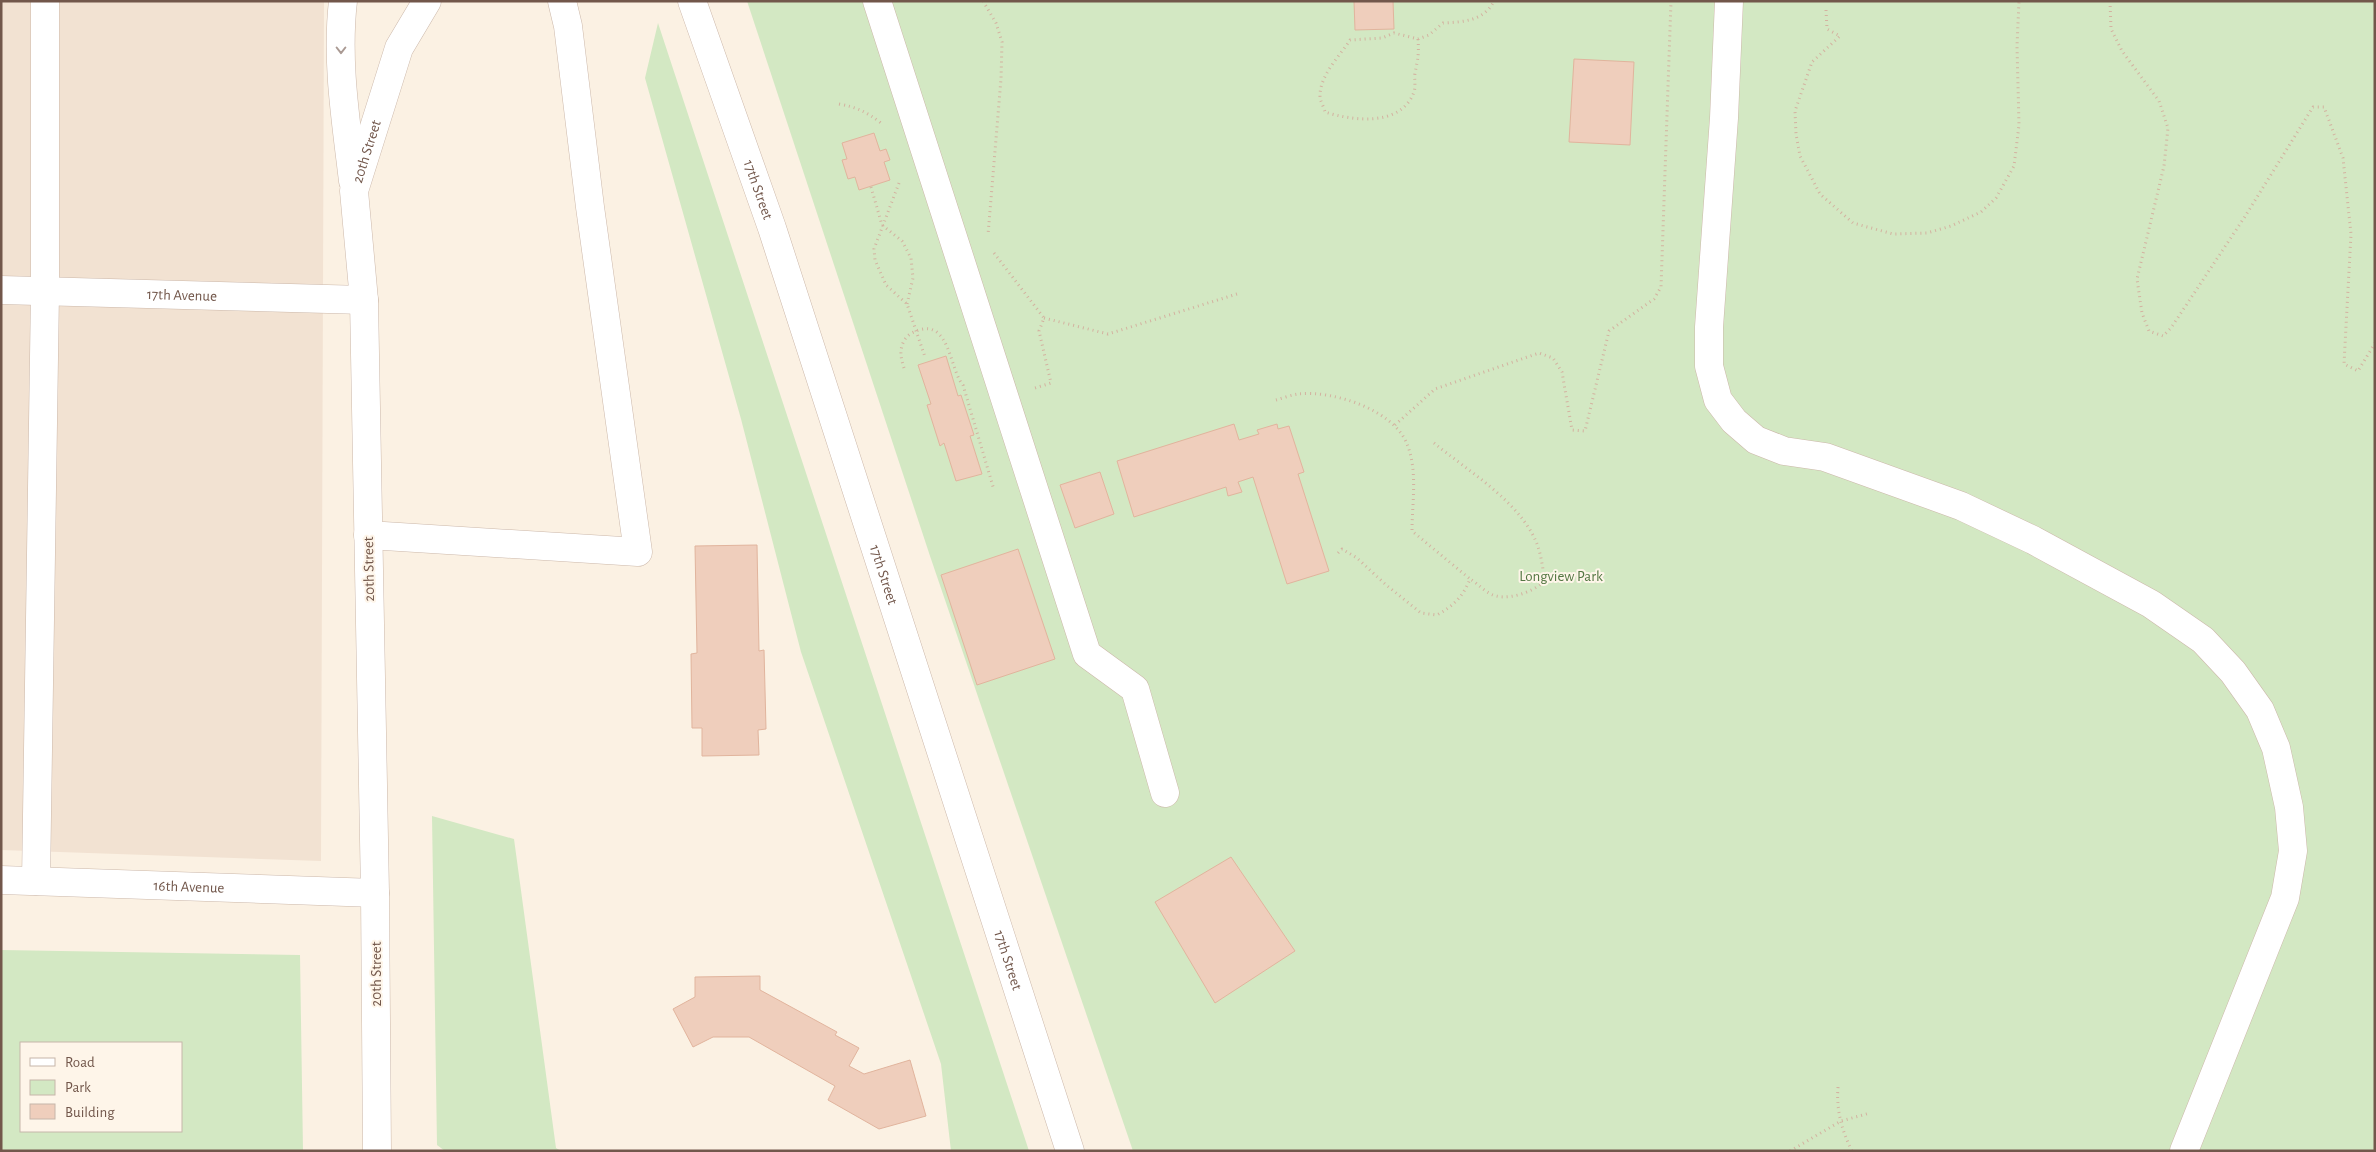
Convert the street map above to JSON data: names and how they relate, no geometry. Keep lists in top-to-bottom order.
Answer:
{
  "streets": {
    "street": [
      "20th Street",
      "17th Street",
      "17th Avenue",
      "16th Avenue"
    ]
  },
  "crossings": [
    ["20th Street", "17th Avenue"],
    ["20th Street", "16th Avenue"]
  ],
  "parks": ["Longview Park"],
  "legend": ["Road", "Park", "Building"]
}
